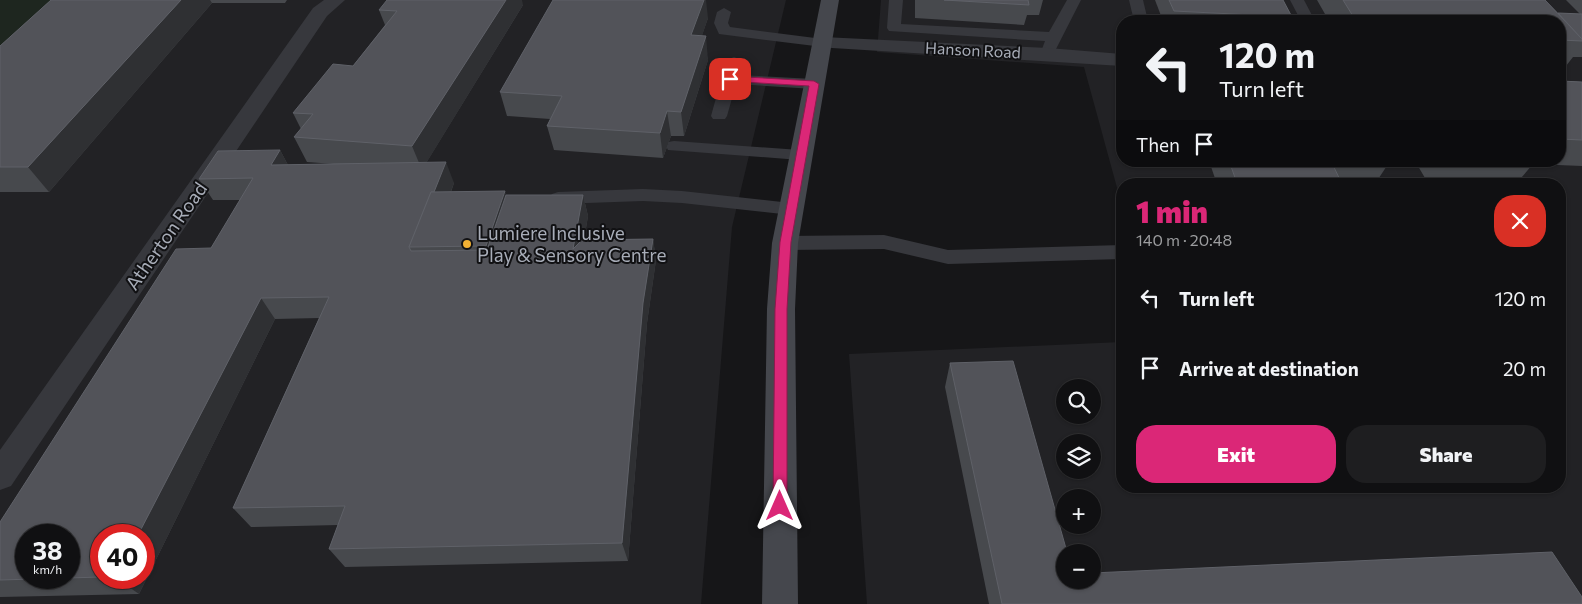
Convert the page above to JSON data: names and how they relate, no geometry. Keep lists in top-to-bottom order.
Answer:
{
  "streets": {
    "street": ["Hanson Road", "Atherton Road"]
  },
  "places": ["Lumiere Inclusive Play & Sensory Centre"],
  "page": {
    "turn": ["120 m", "Turn left"],
    "then": "Then",
    "heading": ["1 min", "140 m · 20:48"],
    "list": [
      {
        "name": "Turn left",
        "value": "120 m"
      },
      {
        "name": "Arrive at destination",
        "value": "20 m"
      }
    ],
    "map_buttons": ["+", "−"],
    "buttons": ["Exit", "Share"],
    "speed": "38 km/h",
    "limit": "40"
  }
}
